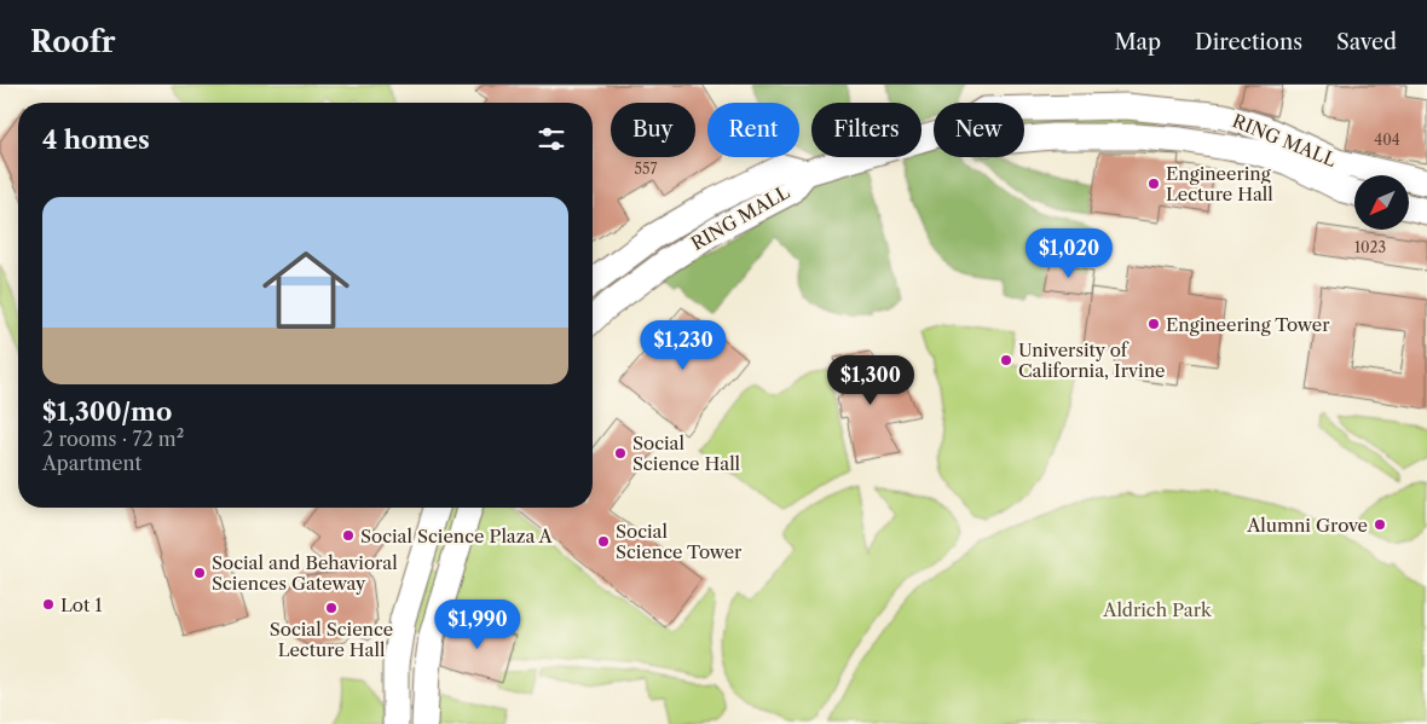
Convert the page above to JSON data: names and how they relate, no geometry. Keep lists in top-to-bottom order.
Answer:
{
  "streets": {
    "street": ["RING MALL"]
  },
  "parks": ["Aldrich Park"],
  "places": [
    "Engineering Lecture Hall",
    "Engineering Tower",
    "University of California, Irvine",
    "Social Science Hall",
    "Alumni Grove",
    "Social Science Plaza A",
    "Social Science Tower",
    "Social and Behavioral Sciences Gateway",
    "Lot 1",
    "Social Science Lecture Hall"
  ],
  "house_numbers": ["404", "557", "1023"],
  "north": "bottom left",
  "page": {
    "header": "Roofr",
    "nav": ["Map", "Directions", "Saved"],
    "chip": [
      "Buy",
      "Rent",
      "Filters",
      "New"
    ],
    "heading": "4 homes",
    "list": [
      {
        "name": "$1,300/mo",
        "note": "2 rooms · 72 m² · Apartment"
      }
    ],
    "price": [
      "$1,020",
      "$1,230",
      "$1,300",
      "$1,990"
    ]
  }
}
